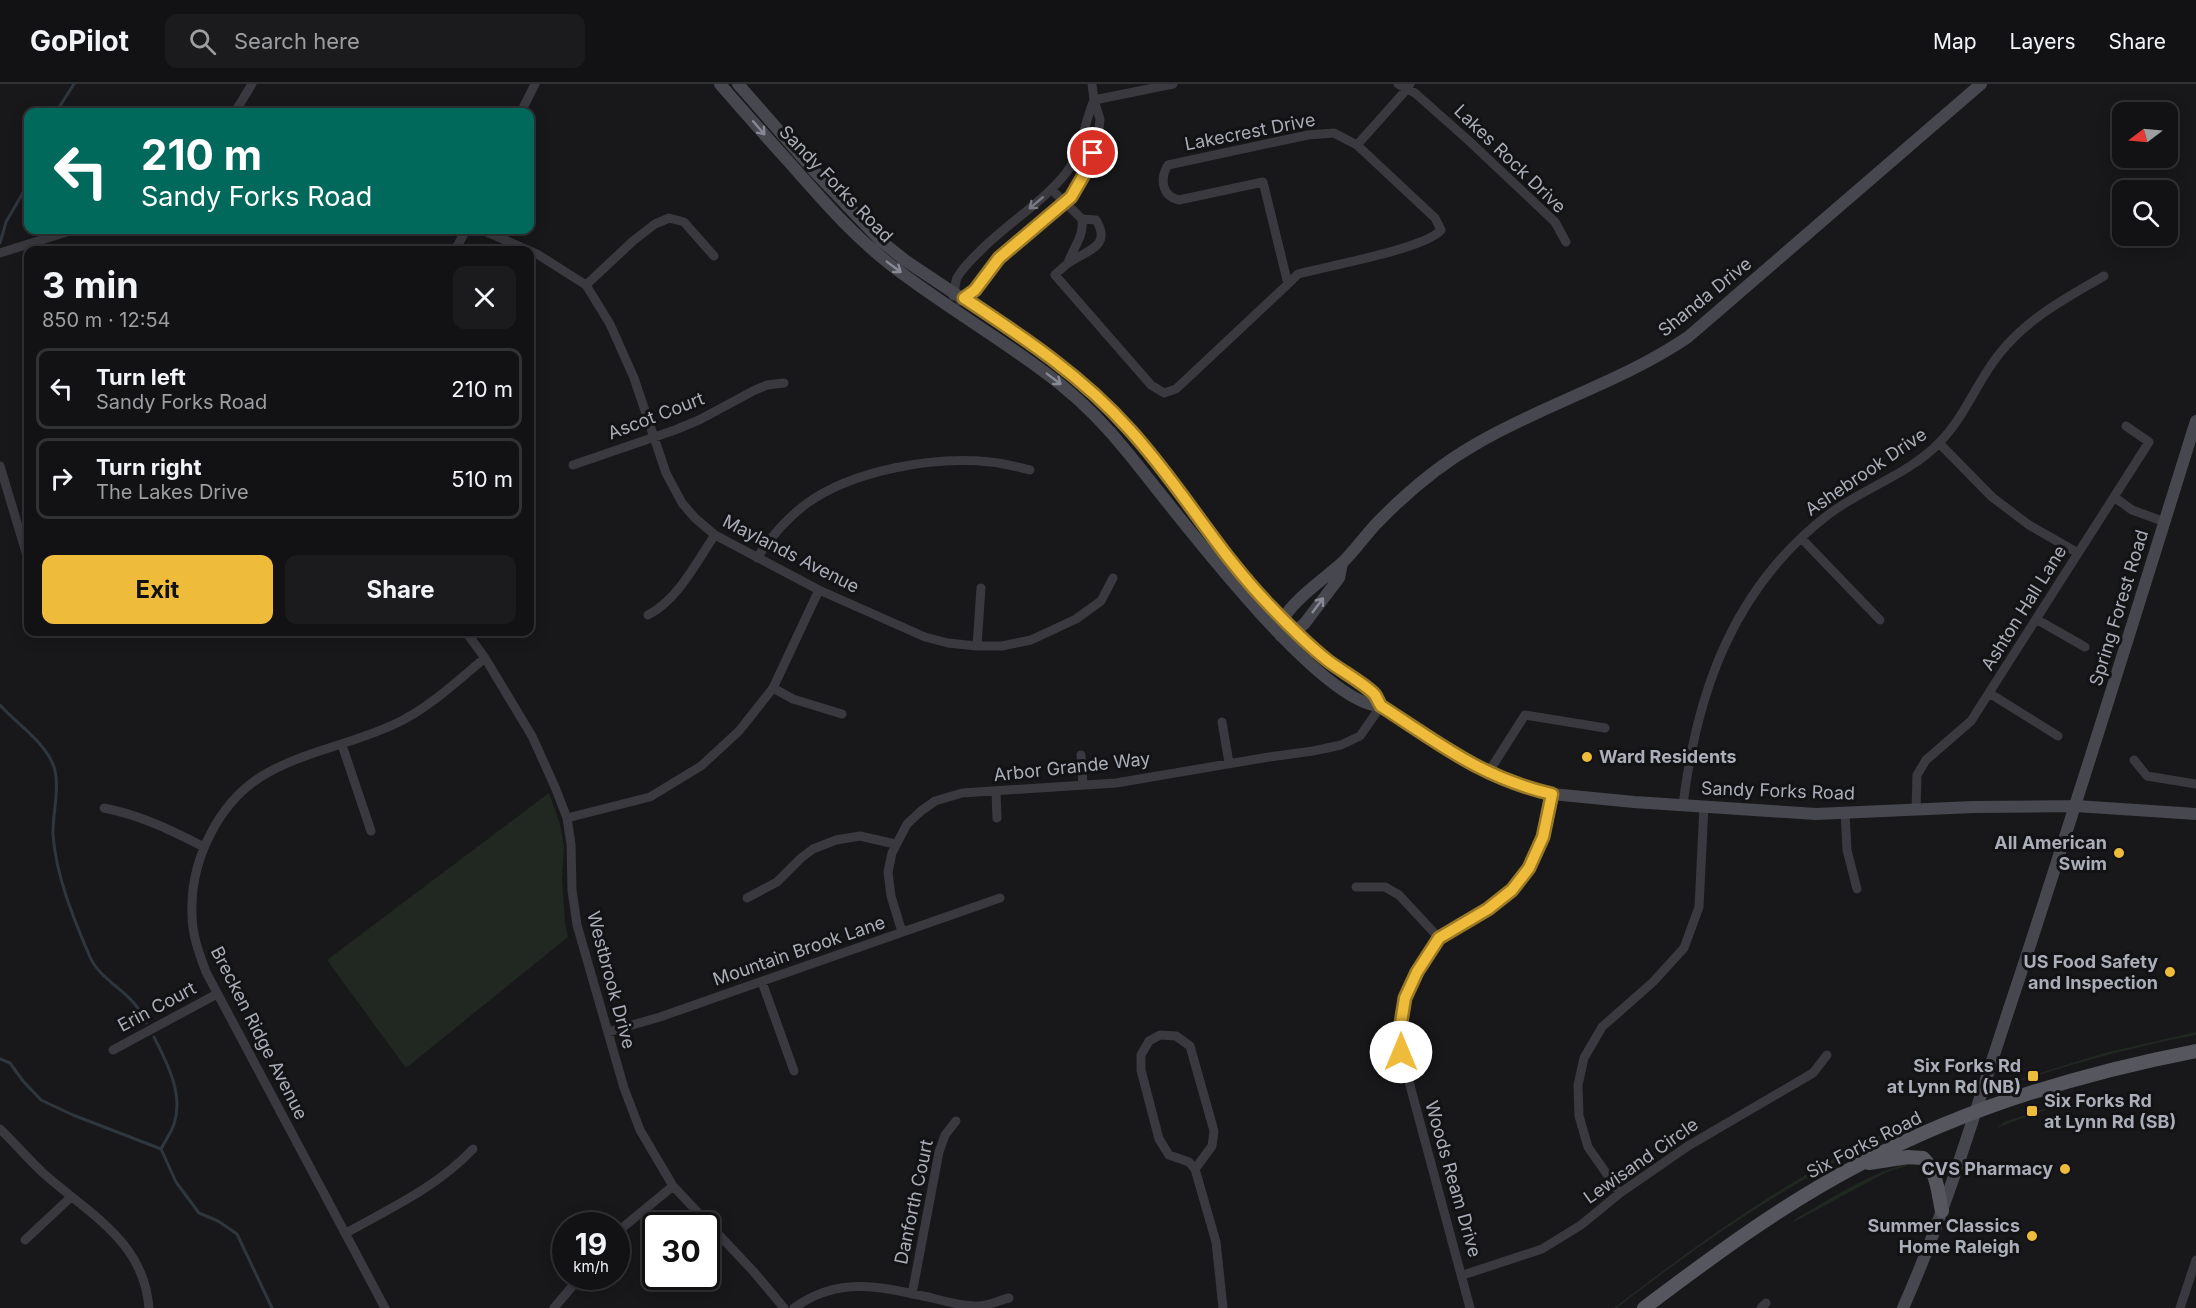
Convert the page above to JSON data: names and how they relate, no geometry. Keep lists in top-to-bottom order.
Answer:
{
  "streets": {
    "main road": ["Six Forks Road"],
    "street": [
      "Lakecrest Drive",
      "Lakes Rock Drive",
      "Sandy Forks Road",
      "Shanda Drive",
      "Ascot Court",
      "Ashebrook Drive",
      "Maylands Avenue",
      "Ashton Hall Lane",
      "Spring Forest Road",
      "Arbor Grande Way",
      "Mountain Brook Lane",
      "Westbrook Drive",
      "Erin Court",
      "Brecken Ridge Avenue",
      "Lewisand Circle",
      "Woods Ream Drive",
      "Danforth Court"
    ]
  },
  "crossings": [
    ["Sandy Forks Road", "Shanda Drive"],
    ["Sandy Forks Road", "Ashebrook Drive"],
    ["Sandy Forks Road", "Ashton Hall Lane"],
    ["Sandy Forks Road", "Spring Forest Road"],
    ["Sandy Forks Road", "Arbor Grande Way"],
    ["Sandy Forks Road", "Woods Ream Drive"],
    ["Ascot Court", "Maylands Avenue"],
    ["Spring Forest Road", "Six Forks Road"],
    ["Arbor Grande Way", "Mountain Brook Lane"],
    ["Mountain Brook Lane", "Westbrook Drive"],
    ["Westbrook Drive", "Brecken Ridge Avenue"],
    ["Erin Court", "Brecken Ridge Avenue"],
    ["Lewisand Circle", "Woods Ream Drive"]
  ],
  "places": {
    "other": [
      "Ward Residents",
      "All American Swim",
      "US Food Safety and Inspection",
      "CVS Pharmacy",
      "Summer Classics Home Raleigh"
    ],
    "transit": ["Six Forks Rd at Lynn Rd (NB)", "Six Forks Rd at Lynn Rd (SB)"]
  },
  "north": "left",
  "page": {
    "header": "GoPilot",
    "search": "Search here",
    "nav": ["Map", "Layers", "Share"],
    "turn": ["210 m", "Sandy Forks Road"],
    "heading": ["3 min", "850 m · 12:54"],
    "list": [
      {
        "name": "Turn left",
        "note": "Sandy Forks Road",
        "value": "210 m"
      },
      {
        "name": "Turn right",
        "note": "The Lakes Drive",
        "value": "510 m"
      }
    ],
    "buttons": ["Exit", "Share"],
    "speed": "19 km/h",
    "limit": "30"
  }
}
